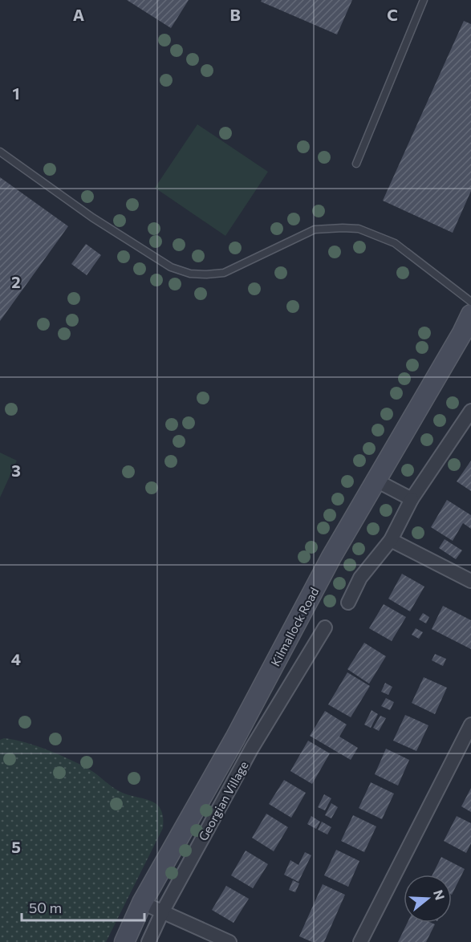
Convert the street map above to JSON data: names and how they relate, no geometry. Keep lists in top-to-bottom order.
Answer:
{
  "streets": {
    "main road": ["Kilmallock Road"],
    "street": ["Georgian Village"]
  },
  "scale_bar": "50 m",
  "north": "right",
  "grid": {
    "columns": ["A", "B", "C"],
    "rows": [
      "1",
      "2",
      "3",
      "4",
      "5"
    ]
  }
}
